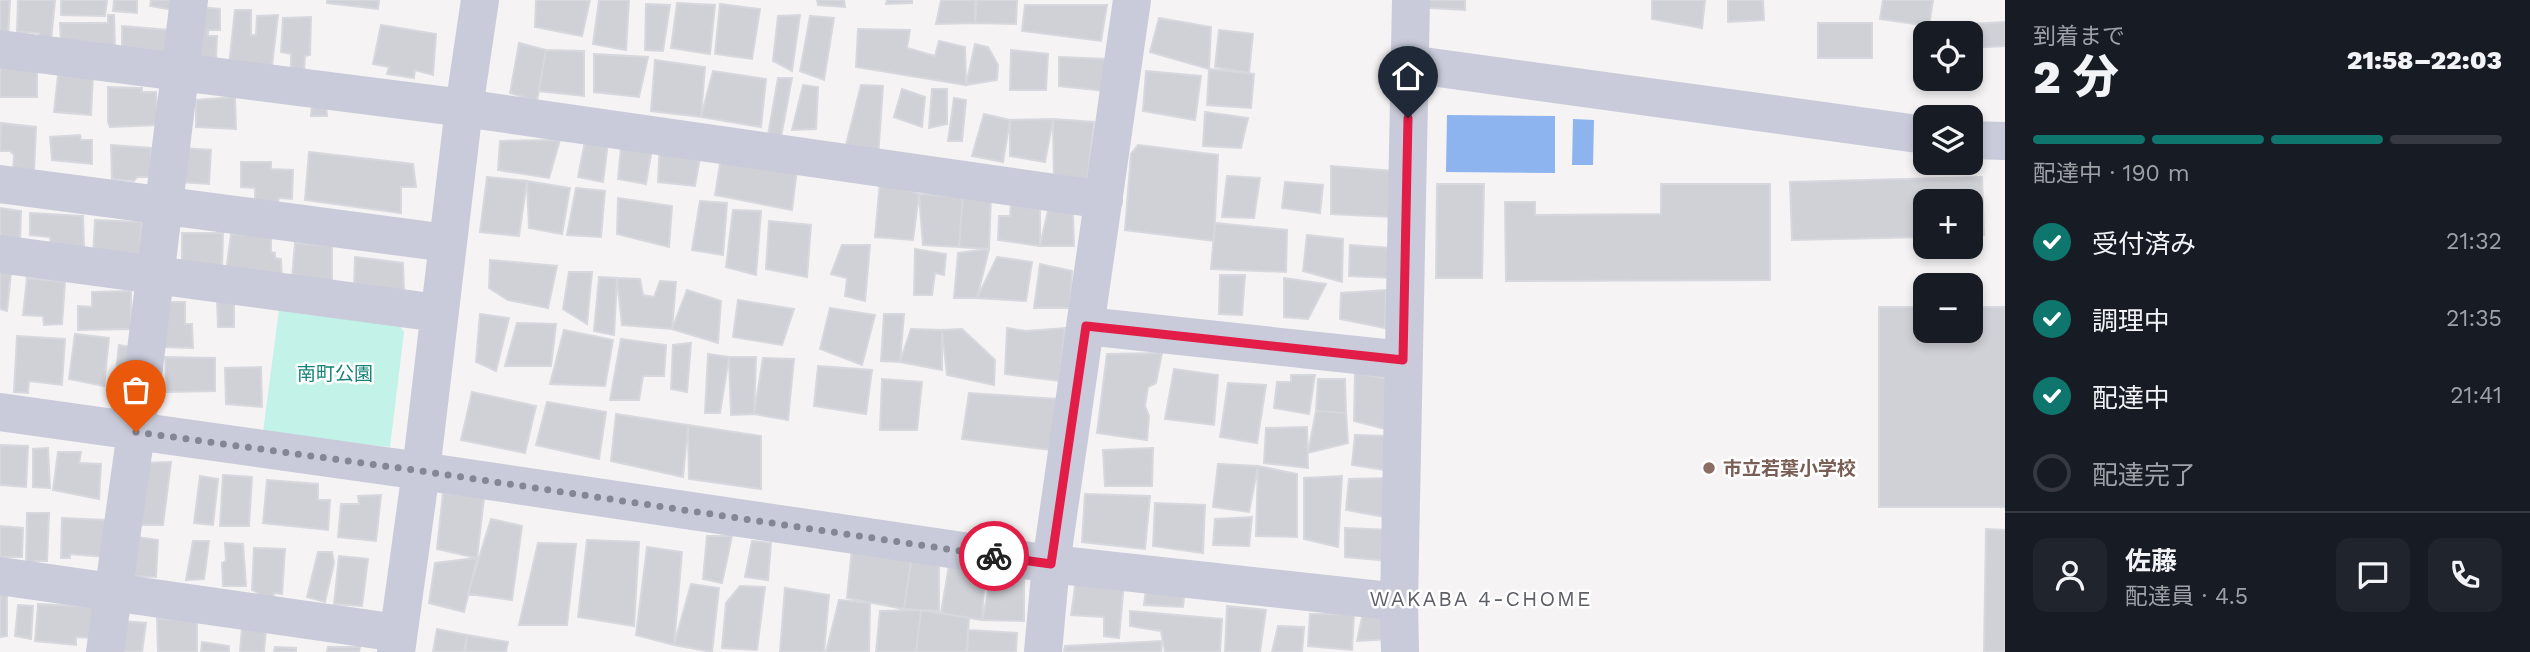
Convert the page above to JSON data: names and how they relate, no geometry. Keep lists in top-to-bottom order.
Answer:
{
  "districts": ["WAKABA 4-CHOME"],
  "parks": ["南町公園"],
  "places": ["市立若葉小学校"],
  "page": {
    "heading": ["2 分", "到着まで", "21:58–22:03"],
    "panel": ["佐藤", "配達員 · 4.5"],
    "map_buttons": ["+", "−"],
    "bar": "配達中 · 190 m",
    "list": [
      ["受付済み", "21:32"],
      ["調理中", "21:35"],
      ["配達中", "21:41"],
      "配達完了"
    ]
  }
}
